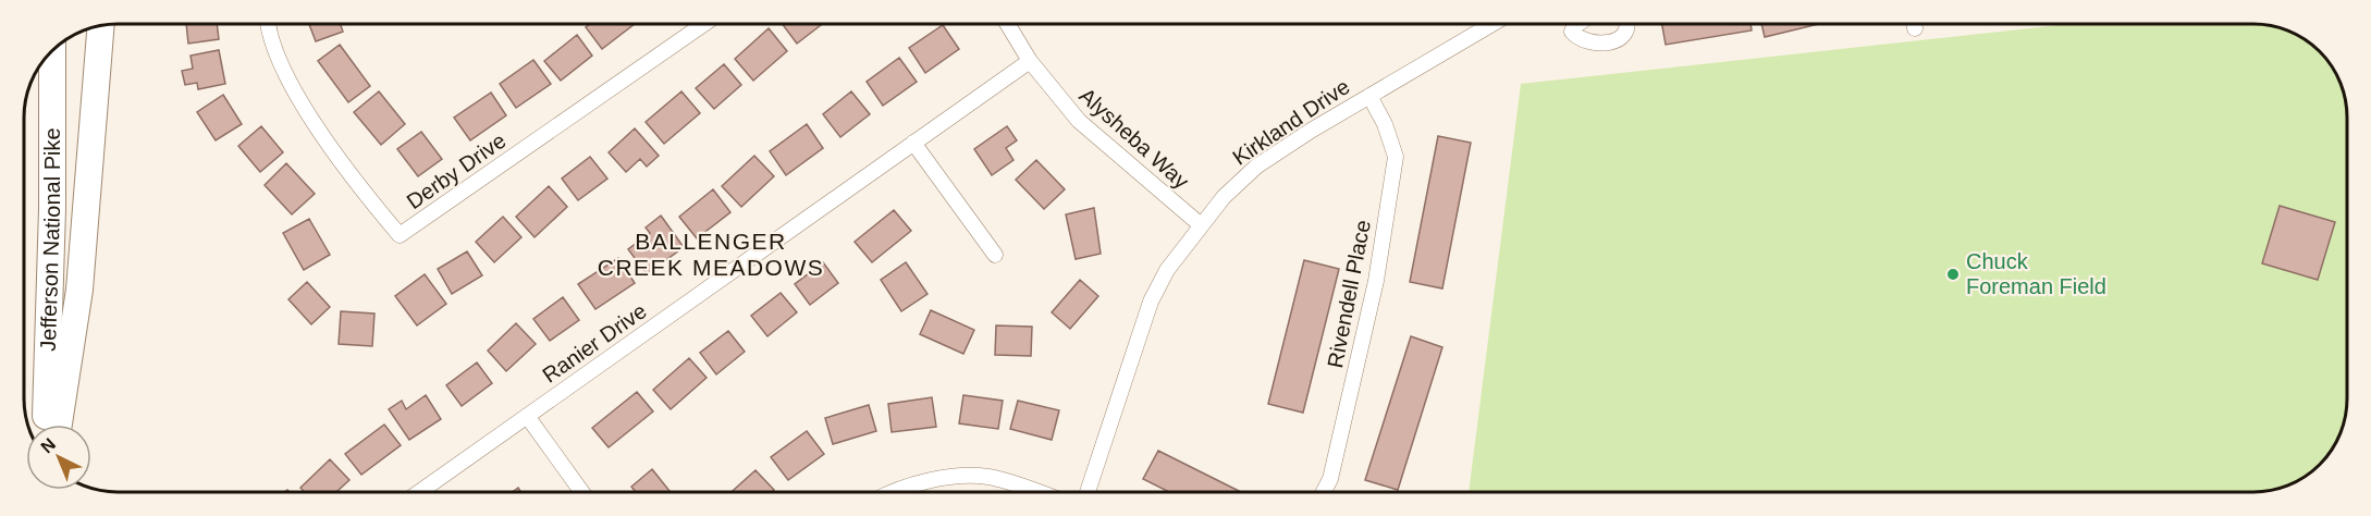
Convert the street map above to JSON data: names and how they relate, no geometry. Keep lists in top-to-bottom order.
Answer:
{
  "streets": {
    "highway": ["Jefferson National Pike"],
    "street": [
      "Kirkland Drive",
      "Alysheba Way",
      "Derby Drive",
      "Rivendell Place",
      "Ranier Drive"
    ]
  },
  "crossings": [
    ["Kirkland Drive", "Alysheba Way"],
    ["Kirkland Drive", "Rivendell Place"],
    ["Alysheba Way", "Ranier Drive"]
  ],
  "districts": ["BALLENGER CREEK MEADOWS"],
  "places": ["Chuck Foreman Field"],
  "north": "top left"
}
